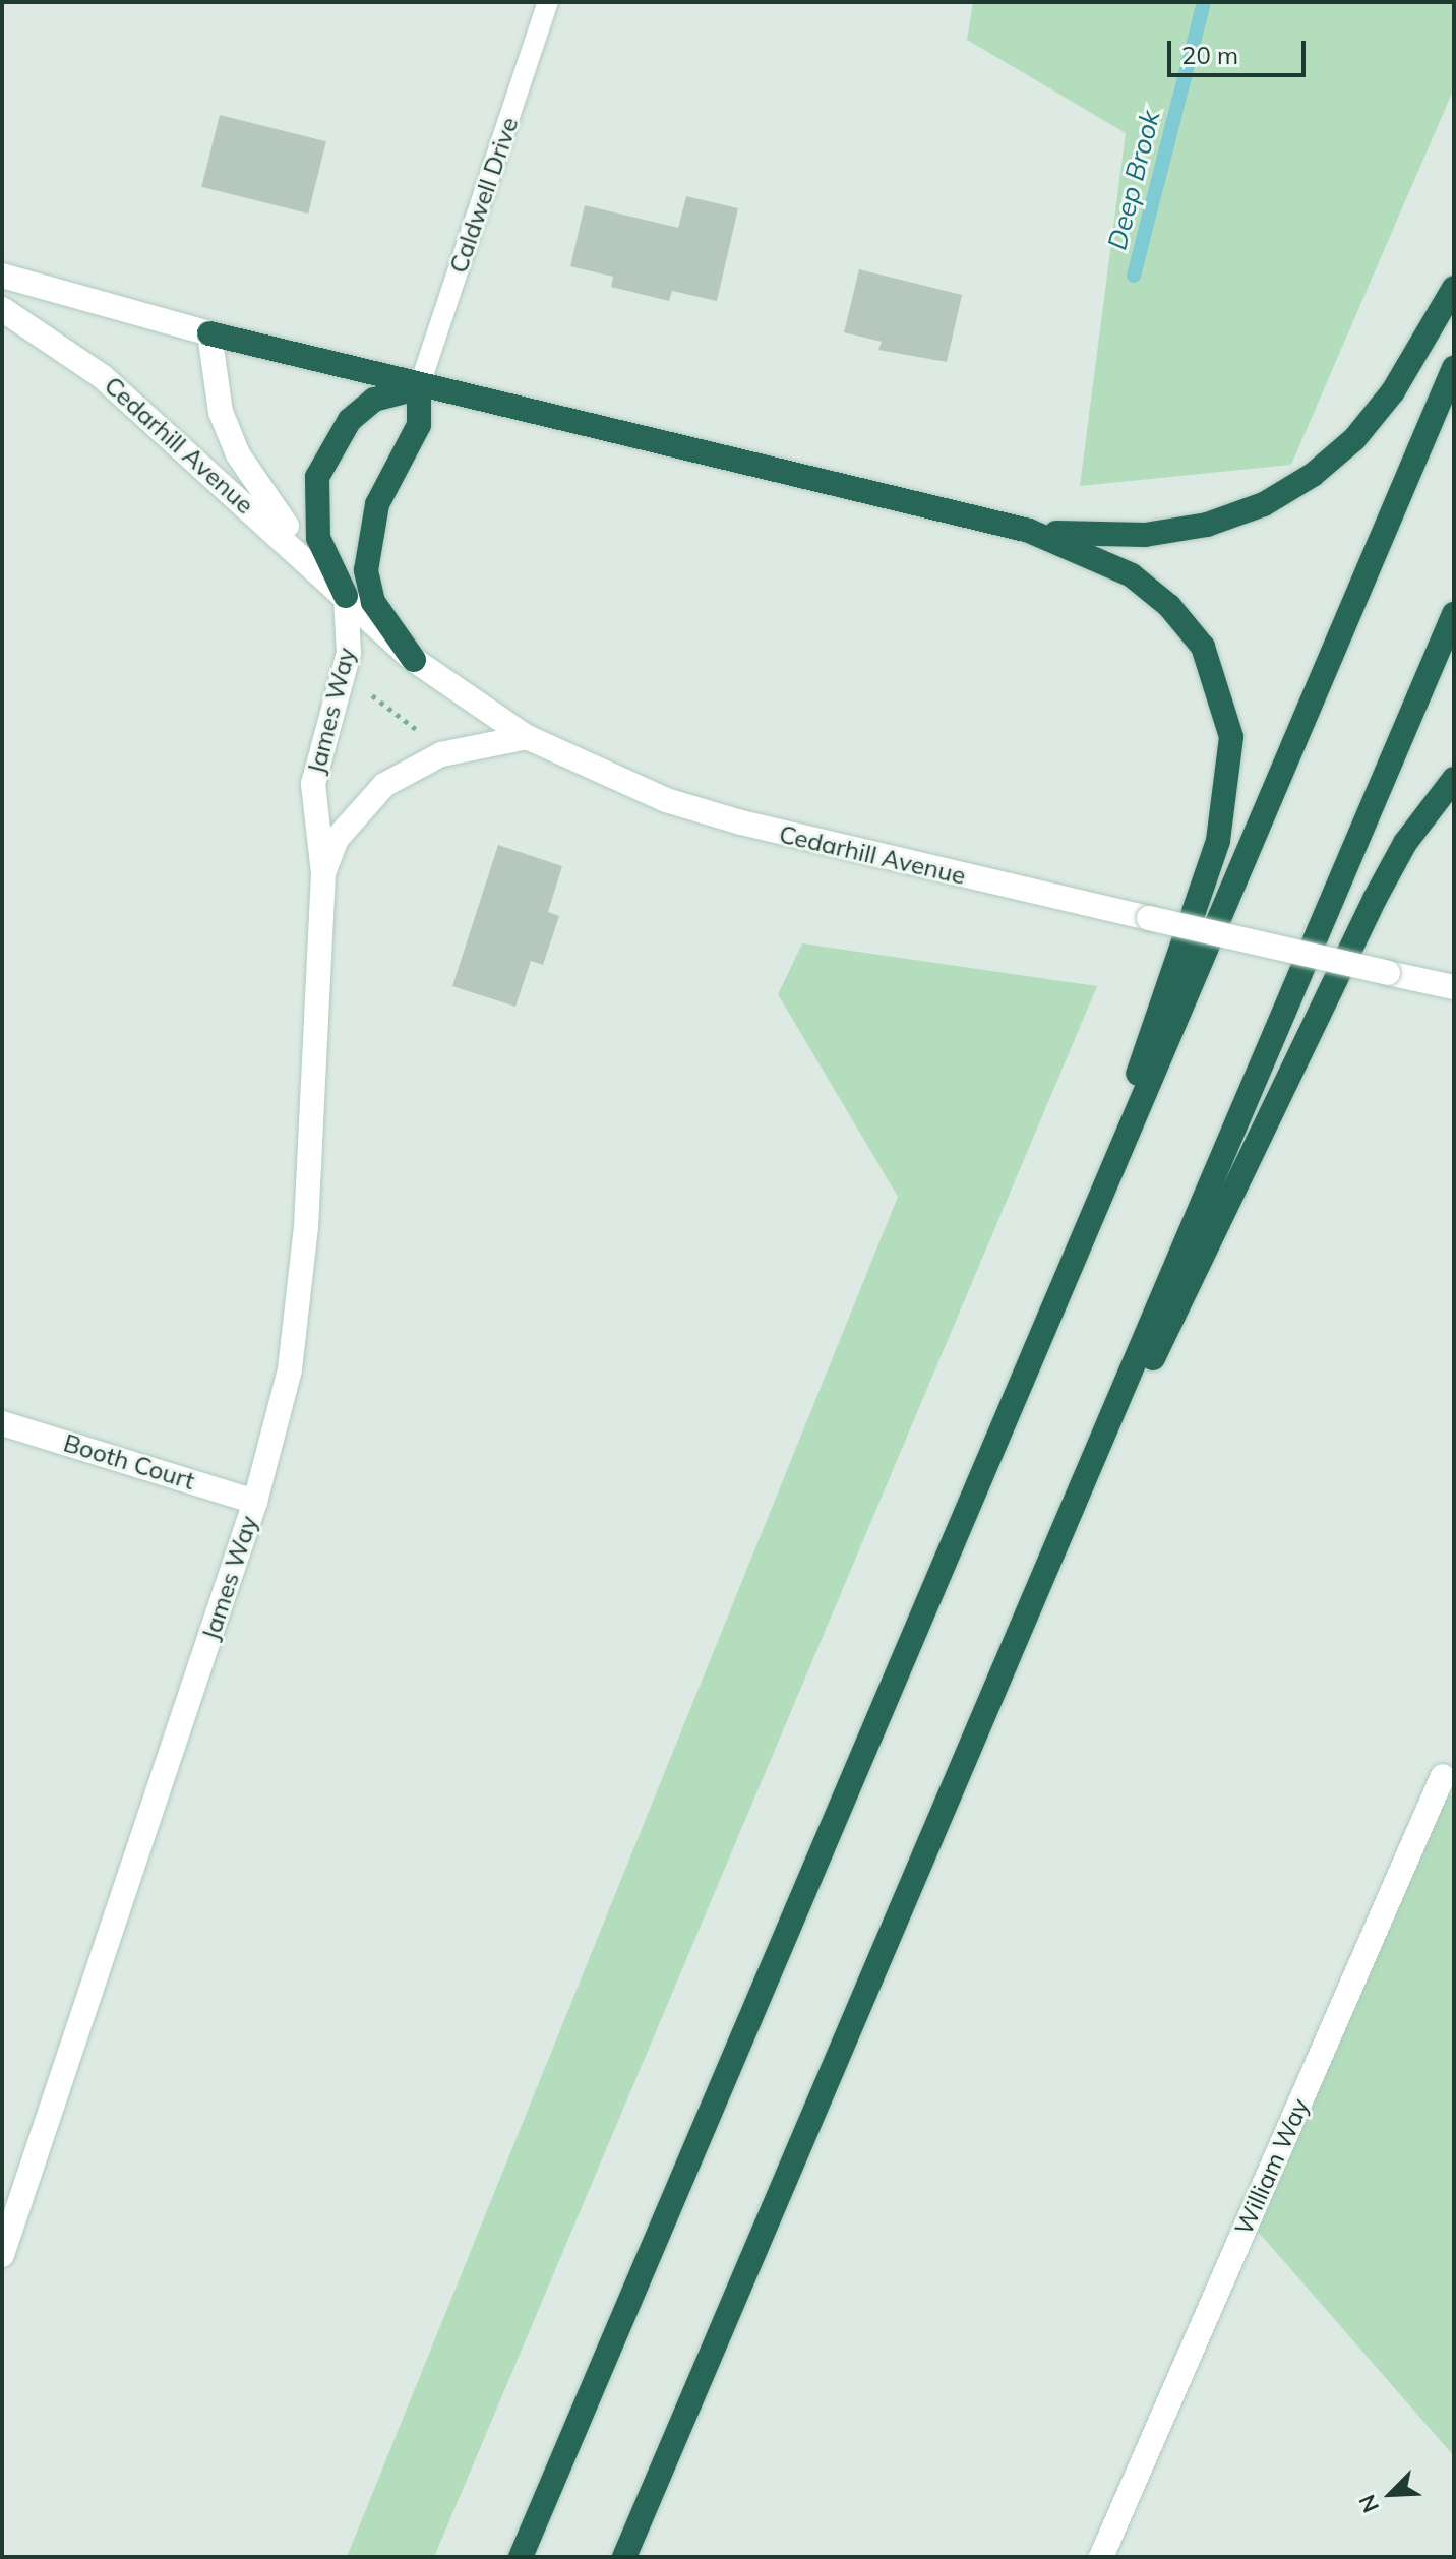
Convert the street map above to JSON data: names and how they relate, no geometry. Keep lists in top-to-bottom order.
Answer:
{
  "streets": {
    "street": [
      "Cedarhill Avenue",
      "James Way",
      "Booth Court",
      "William Way"
    ],
    "lane": ["Caldwell Drive"]
  },
  "crossings": [
    ["Cedarhill Avenue", "James Way"],
    ["James Way", "Booth Court"]
  ],
  "water": ["Deep Brook"],
  "scale_bar": "20 m",
  "north": "bottom left"
}
